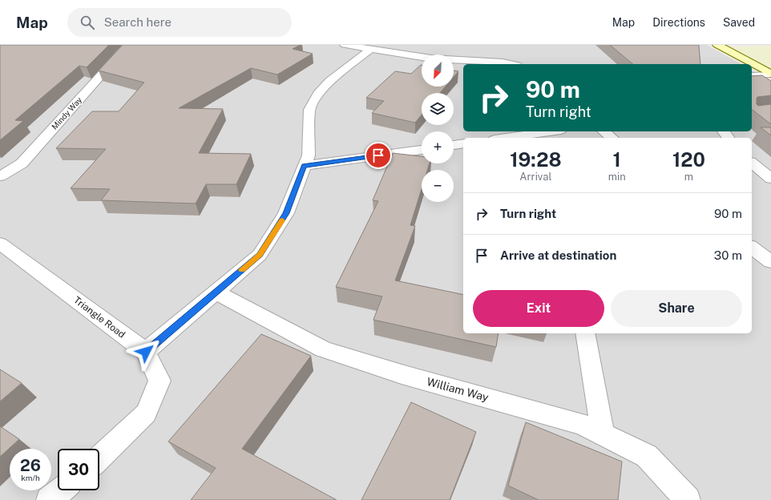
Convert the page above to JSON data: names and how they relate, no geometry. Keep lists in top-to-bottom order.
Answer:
{
  "streets": {
    "street": ["Mindy Way", "Triangle Road", "William Way"]
  },
  "north": "bottom left",
  "page": {
    "header": "Map",
    "search": "Search here",
    "nav": ["Map", "Directions", "Saved"],
    "map_buttons": ["+", "−"],
    "turn": ["90 m", "Turn right"],
    "eta": [
      "19:28",
      "Arrival",
      "1",
      "min",
      "120",
      "m"
    ],
    "list": [
      {
        "name": "Turn right",
        "value": "90 m"
      },
      {
        "name": "Arrive at destination",
        "value": "30 m"
      }
    ],
    "buttons": ["Exit", "Share"],
    "speed": "26 km/h",
    "limit": "30"
  }
}
